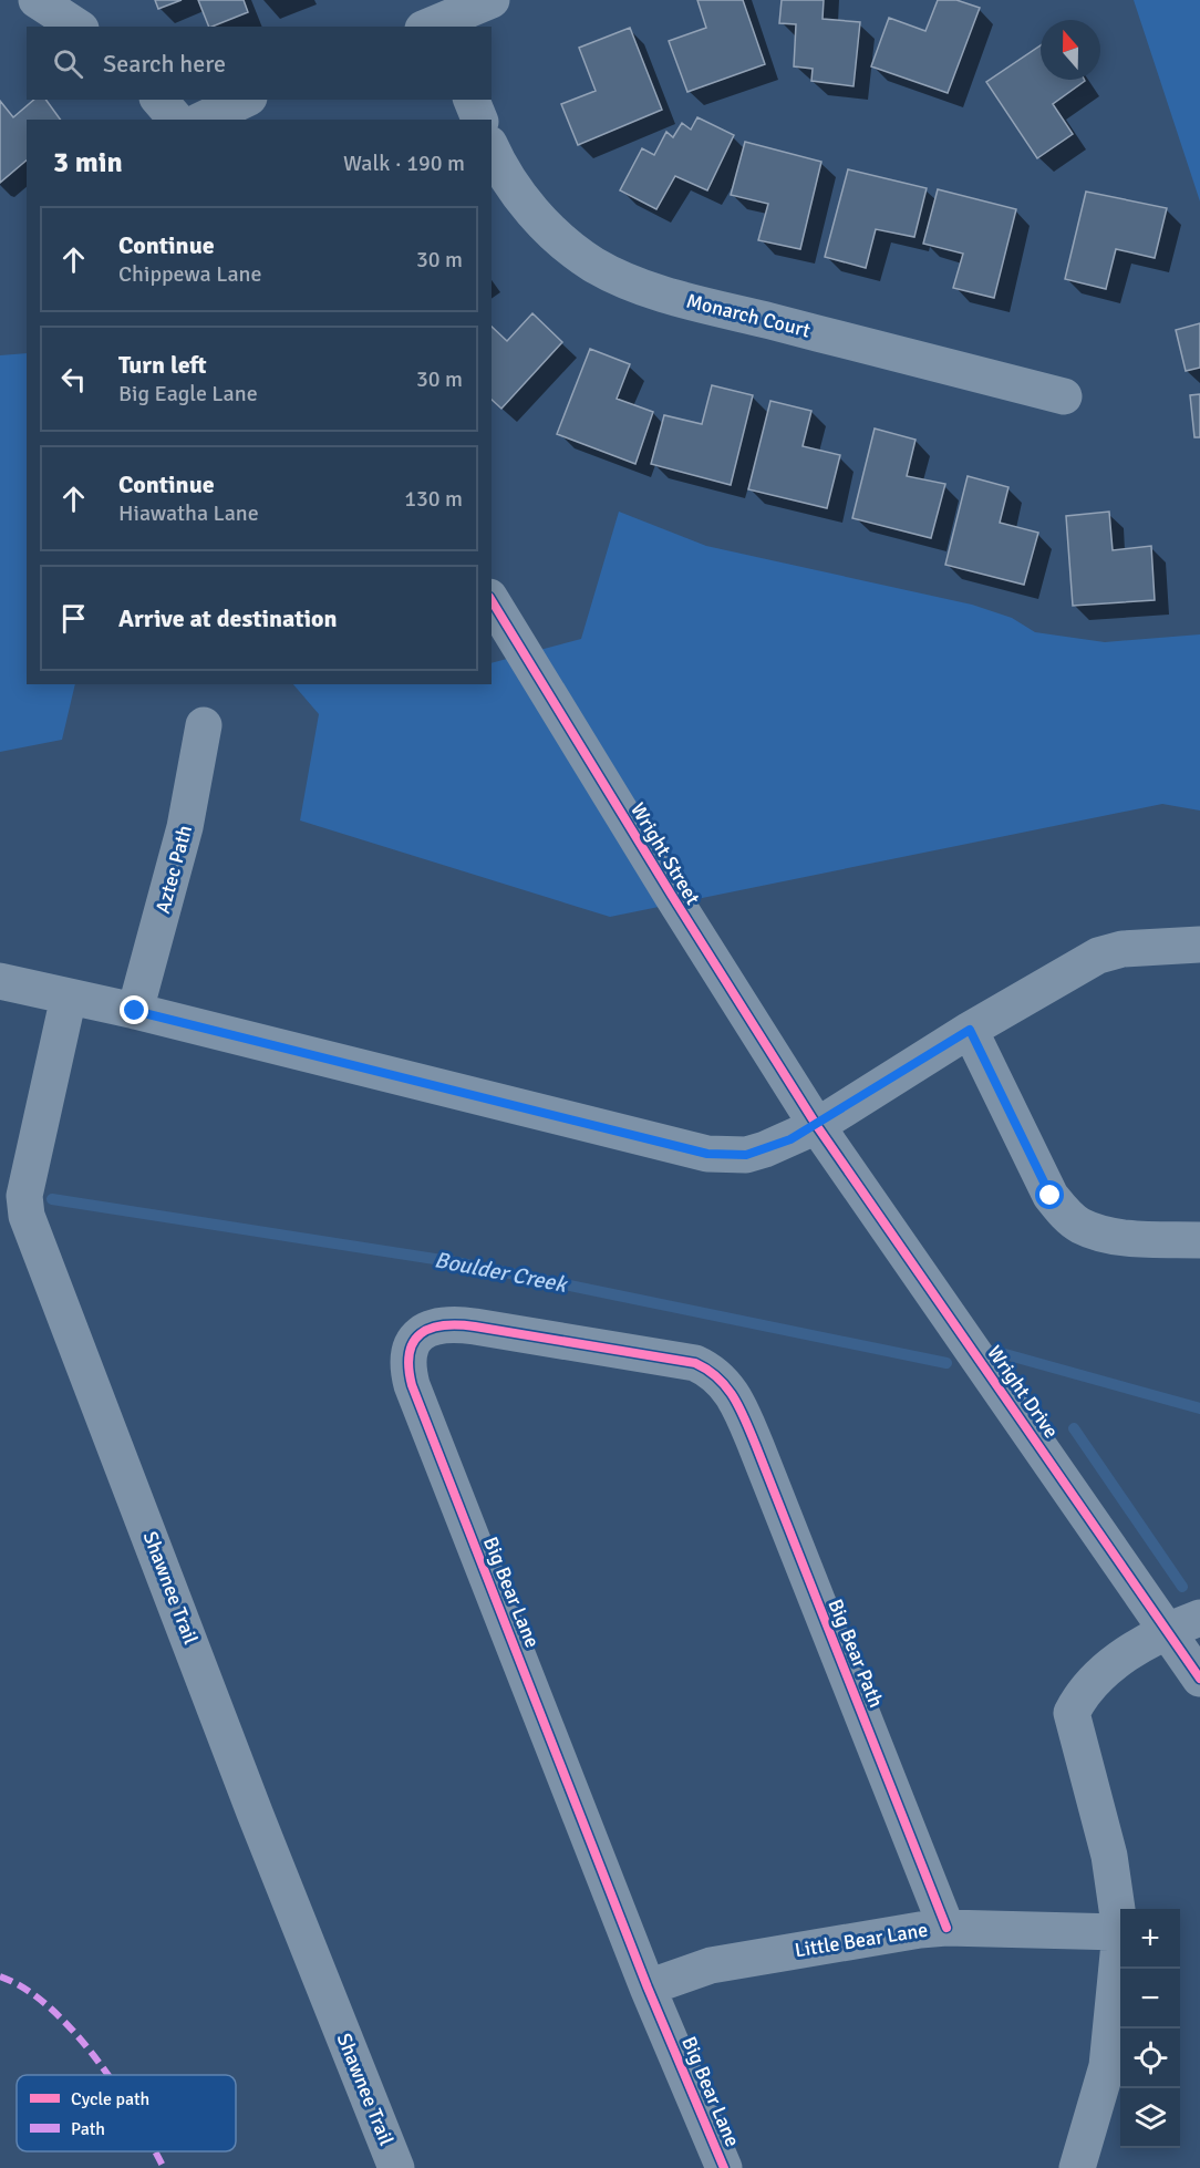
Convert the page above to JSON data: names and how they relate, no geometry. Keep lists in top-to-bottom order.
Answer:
{
  "streets": {
    "street": [
      "Monarch Court",
      "Wright Street",
      "Aztec Path",
      "Wright Drive",
      "Shawnee Trail",
      "Big Bear Lane",
      "Big Bear Path",
      "Little Bear Lane"
    ]
  },
  "crossings": [
    ["Wright Street", "Wright Drive"],
    ["Big Bear Lane", "Big Bear Path"],
    ["Big Bear Lane", "Little Bear Lane"],
    ["Big Bear Path", "Little Bear Lane"]
  ],
  "water": ["Boulder Creek"],
  "legend": ["Cycle path", "Path"],
  "north": "top",
  "page": {
    "search": "Search here",
    "heading": ["3 min", "Walk · 190 m"],
    "list": [
      ["Continue", "Chippewa Lane", "30 m"],
      ["Turn left", "Big Eagle Lane", "30 m"],
      ["Continue", "Hiawatha Lane", "130 m"],
      "Arrive at destination"
    ],
    "map_buttons": ["+", "−"]
  }
}
